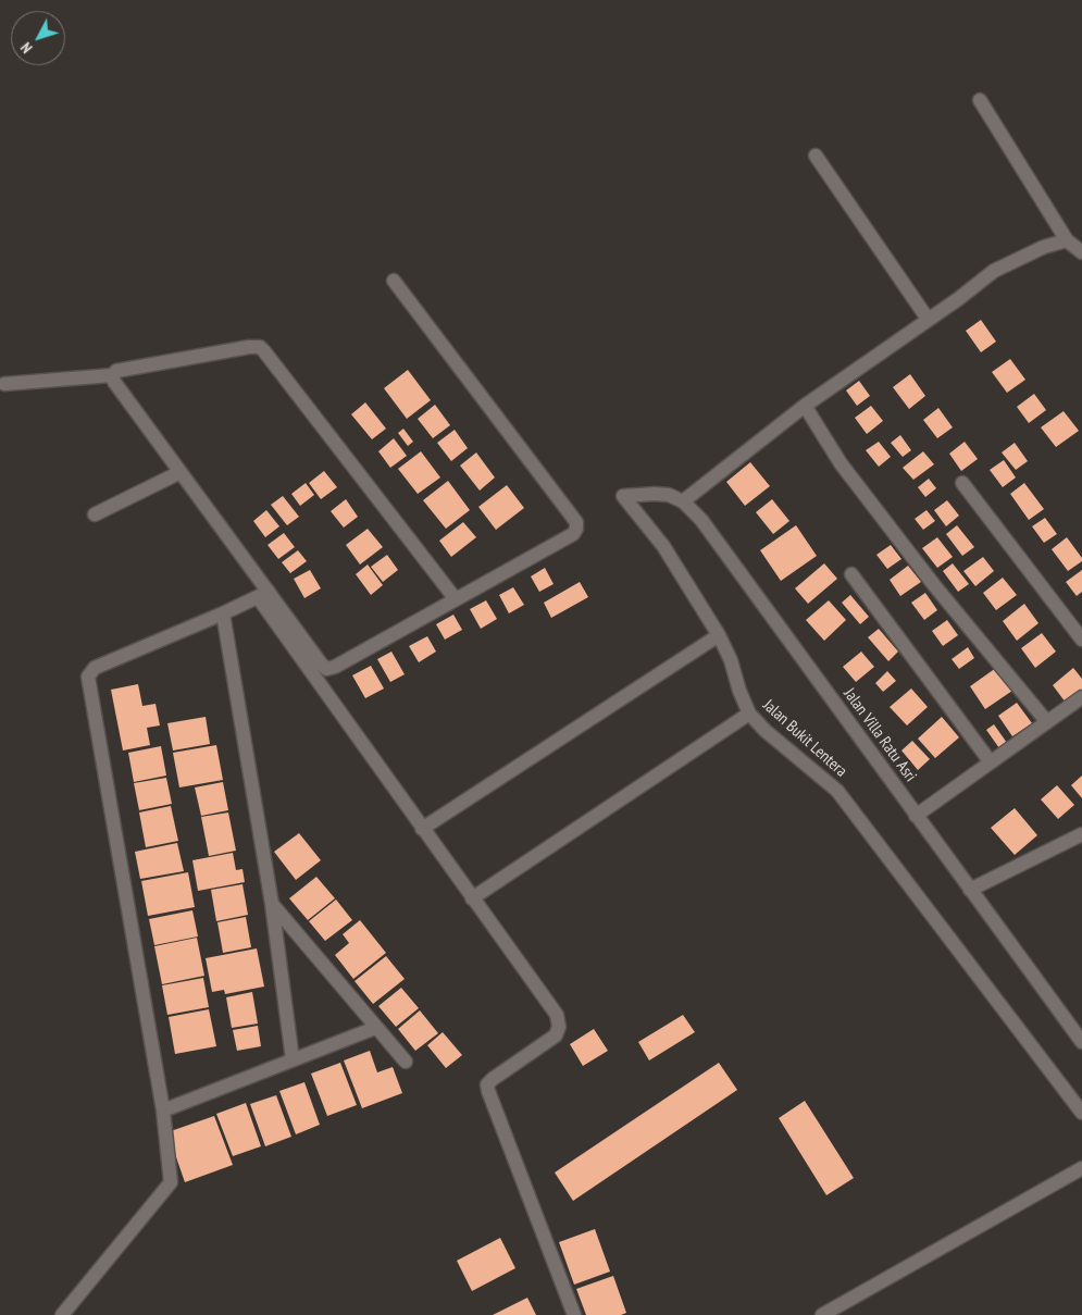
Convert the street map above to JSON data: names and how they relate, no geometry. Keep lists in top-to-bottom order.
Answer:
{
  "streets": {
    "street": ["Jalan Villa Ratu Asri", "Jalan Bukit Lentera"]
  },
  "crossings": [
    ["Jalan Villa Ratu Asri", "Jalan Bukit Lentera"]
  ],
  "north": "bottom left"
}
